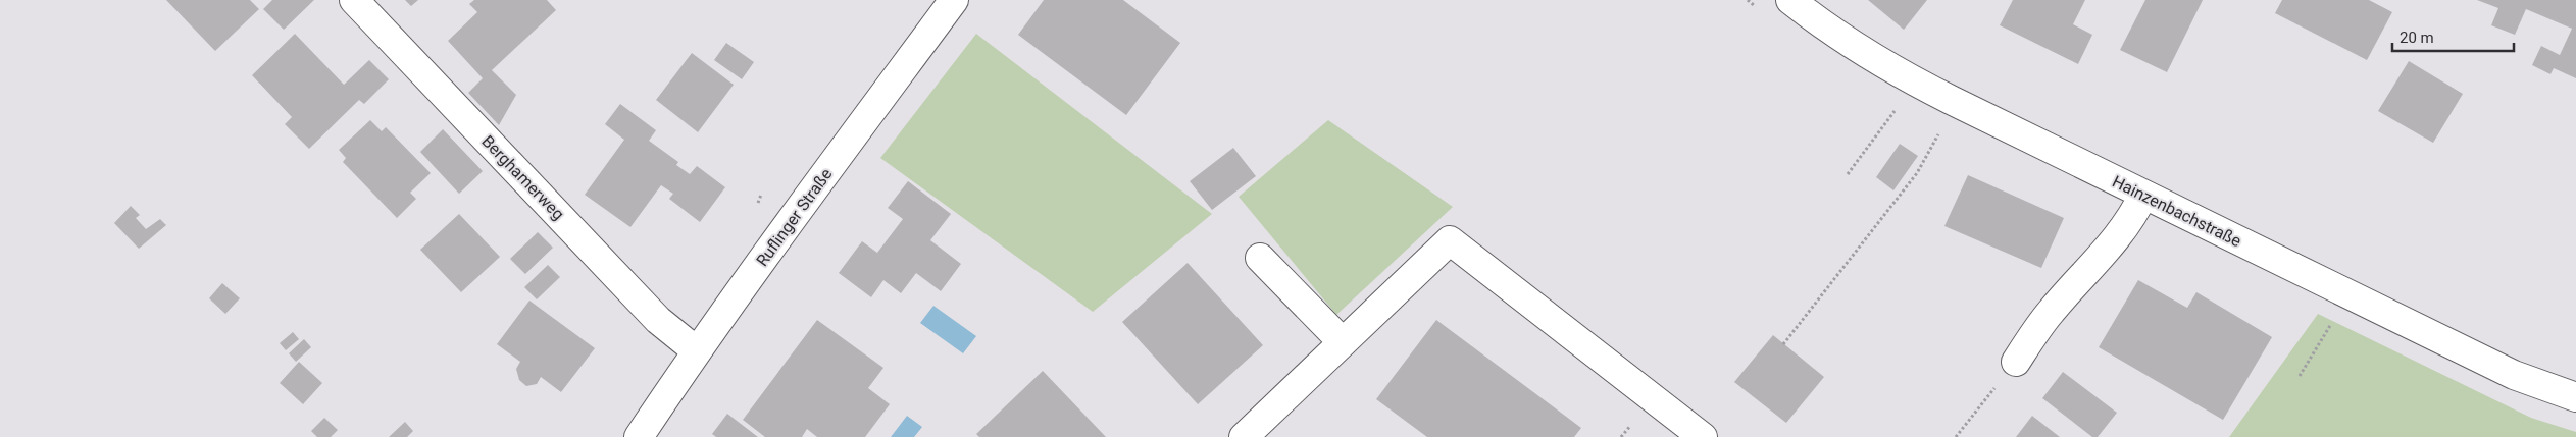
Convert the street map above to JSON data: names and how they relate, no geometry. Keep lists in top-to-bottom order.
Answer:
{
  "streets": {
    "street": ["Berghamerweg", "Hainzenbachstraße", "Ruflinger Straße"]
  },
  "crossings": [
    ["Berghamerweg", "Ruflinger Straße"]
  ],
  "scale_bar": "20 m"
}
